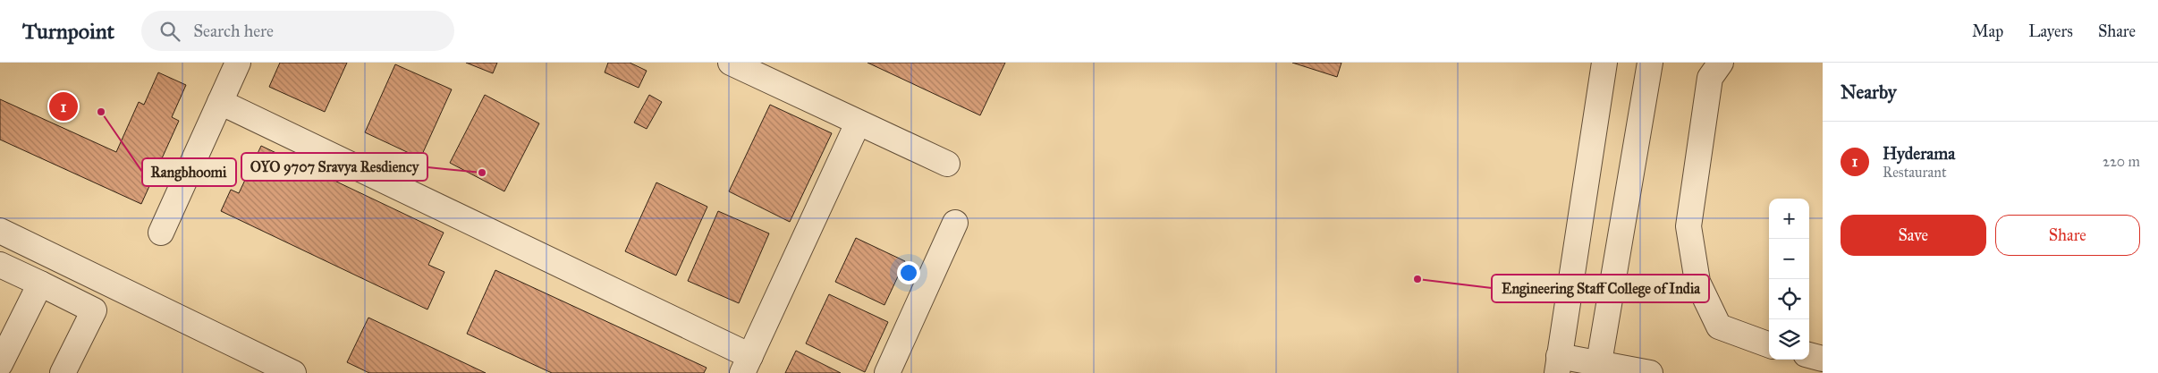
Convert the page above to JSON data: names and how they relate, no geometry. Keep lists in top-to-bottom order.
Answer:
{
  "places": ["Rangbhoomi", "OYO 9707 Sravya Resdiency", "Engineering Staff College of India"],
  "page": {
    "header": "Turnpoint",
    "search": "Search here",
    "nav": ["Map", "Layers", "Share"],
    "heading": "Nearby",
    "pins": "1",
    "list": [
      {
        "mark": "1",
        "name": "Hyderama",
        "note": "Restaurant",
        "value": "220 m"
      }
    ],
    "map_buttons": ["+", "−"],
    "buttons": ["Save", "Share"]
  }
}
